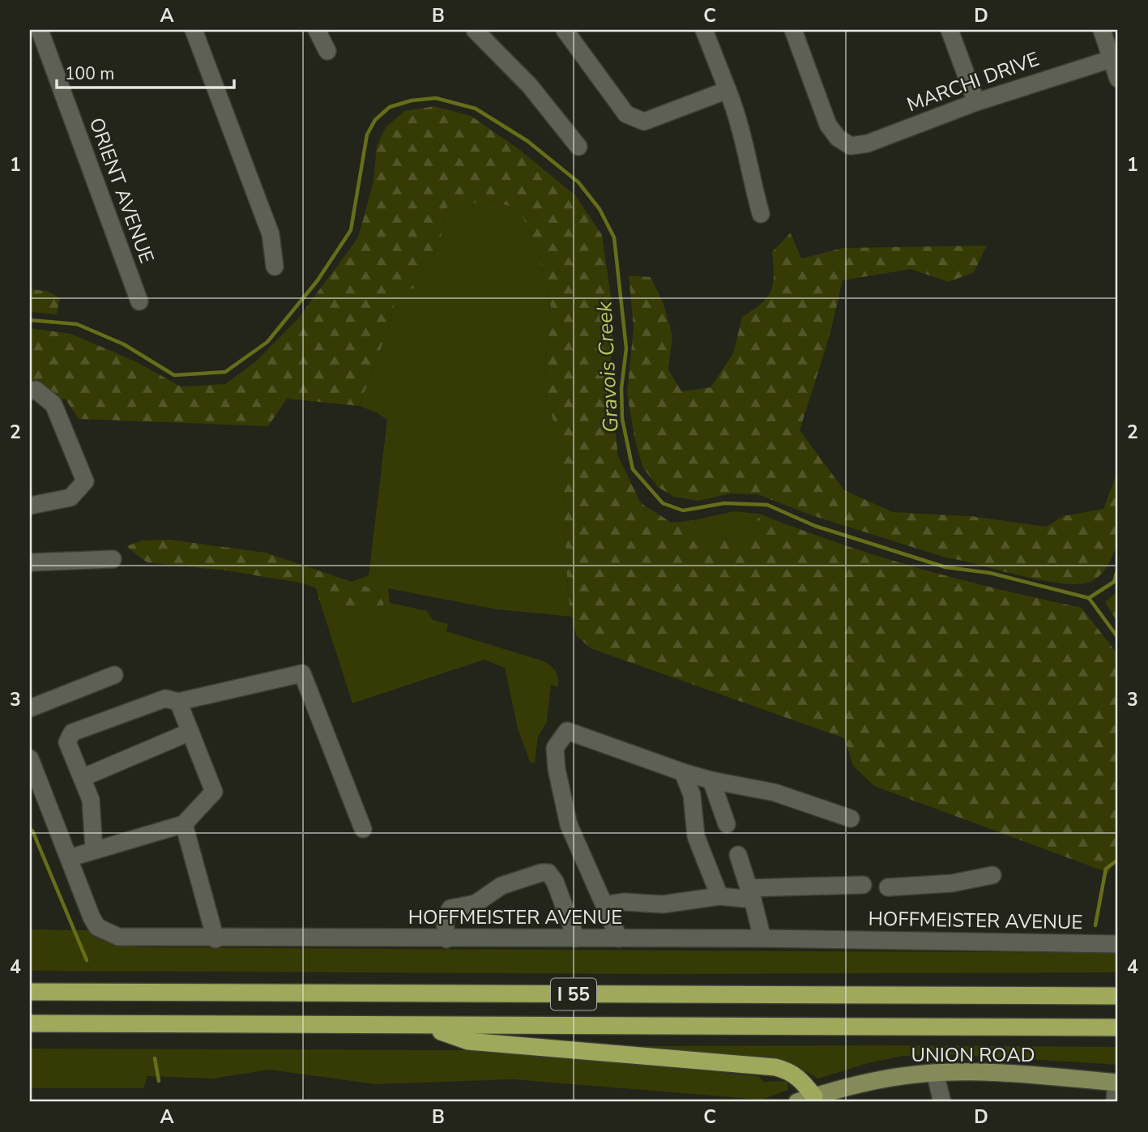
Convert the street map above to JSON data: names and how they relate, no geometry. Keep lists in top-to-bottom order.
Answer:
{
  "streets": {
    "highway": ["I 55"],
    "main road": ["UNION ROAD"],
    "street": ["MARCHI DRIVE", "ORIENT AVENUE", "HOFFMEISTER AVENUE"]
  },
  "water": ["Gravois Creek"],
  "scale_bar": "100 m",
  "grid": {
    "columns": [
      "A",
      "B",
      "C",
      "D"
    ],
    "rows": [
      "1",
      "2",
      "3",
      "4"
    ]
  }
}
